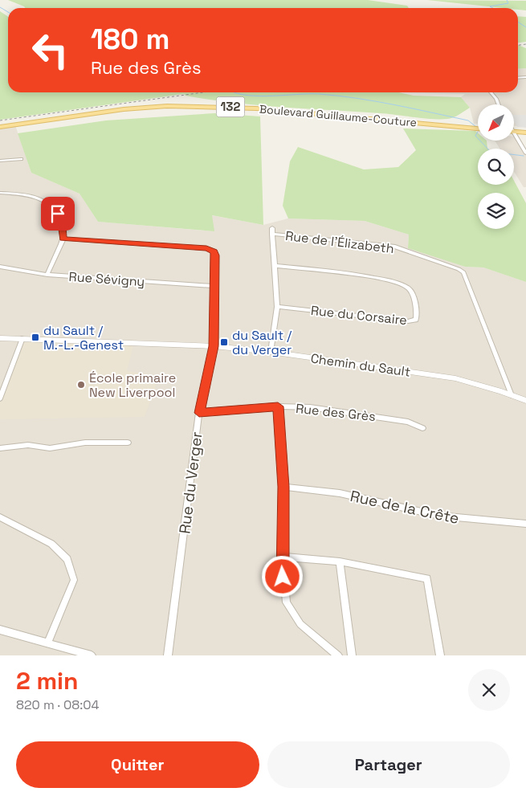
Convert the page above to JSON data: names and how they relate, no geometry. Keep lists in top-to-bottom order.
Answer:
{
  "streets": {
    "main road": ["132", "Boulevard Guillaume-Couture"],
    "street": [
      "Rue de l'Élizabeth",
      "Rue Sévigny",
      "Rue du Corsaire",
      "Chemin du Sault",
      "Rue des Grès",
      "Rue du Verger",
      "Rue de la Crête"
    ]
  },
  "crossings": [
    ["Rue de l'Élizabeth", "Rue du Corsaire"],
    ["Rue de l'Élizabeth", "Chemin du Sault"],
    ["Rue Sévigny", "Rue du Verger"],
    ["Chemin du Sault", "Rue du Verger"],
    ["Rue des Grès", "Rue du Verger"]
  ],
  "places": {
    "transit": ["du Sault / M.-L.-Genest", "du Sault / du Verger"],
    "other": ["École primaire New Liverpool"]
  },
  "north": "bottom left",
  "page": {
    "turn": ["180 m", "Rue des Grès"],
    "heading": ["2 min", "820 m · 08:04"],
    "buttons": ["Quitter", "Partager"]
  }
}
